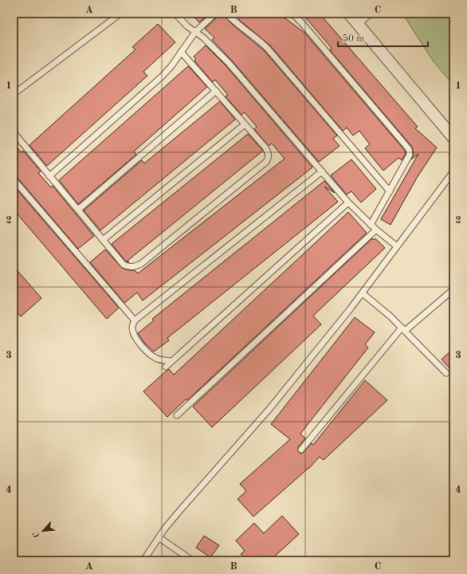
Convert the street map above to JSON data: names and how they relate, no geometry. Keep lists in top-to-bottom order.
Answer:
{
  "scale_bar": "50 m",
  "north": "bottom left",
  "grid": {
    "columns": ["A", "B", "C"],
    "rows": [
      "1",
      "2",
      "3",
      "4"
    ]
  }
}
